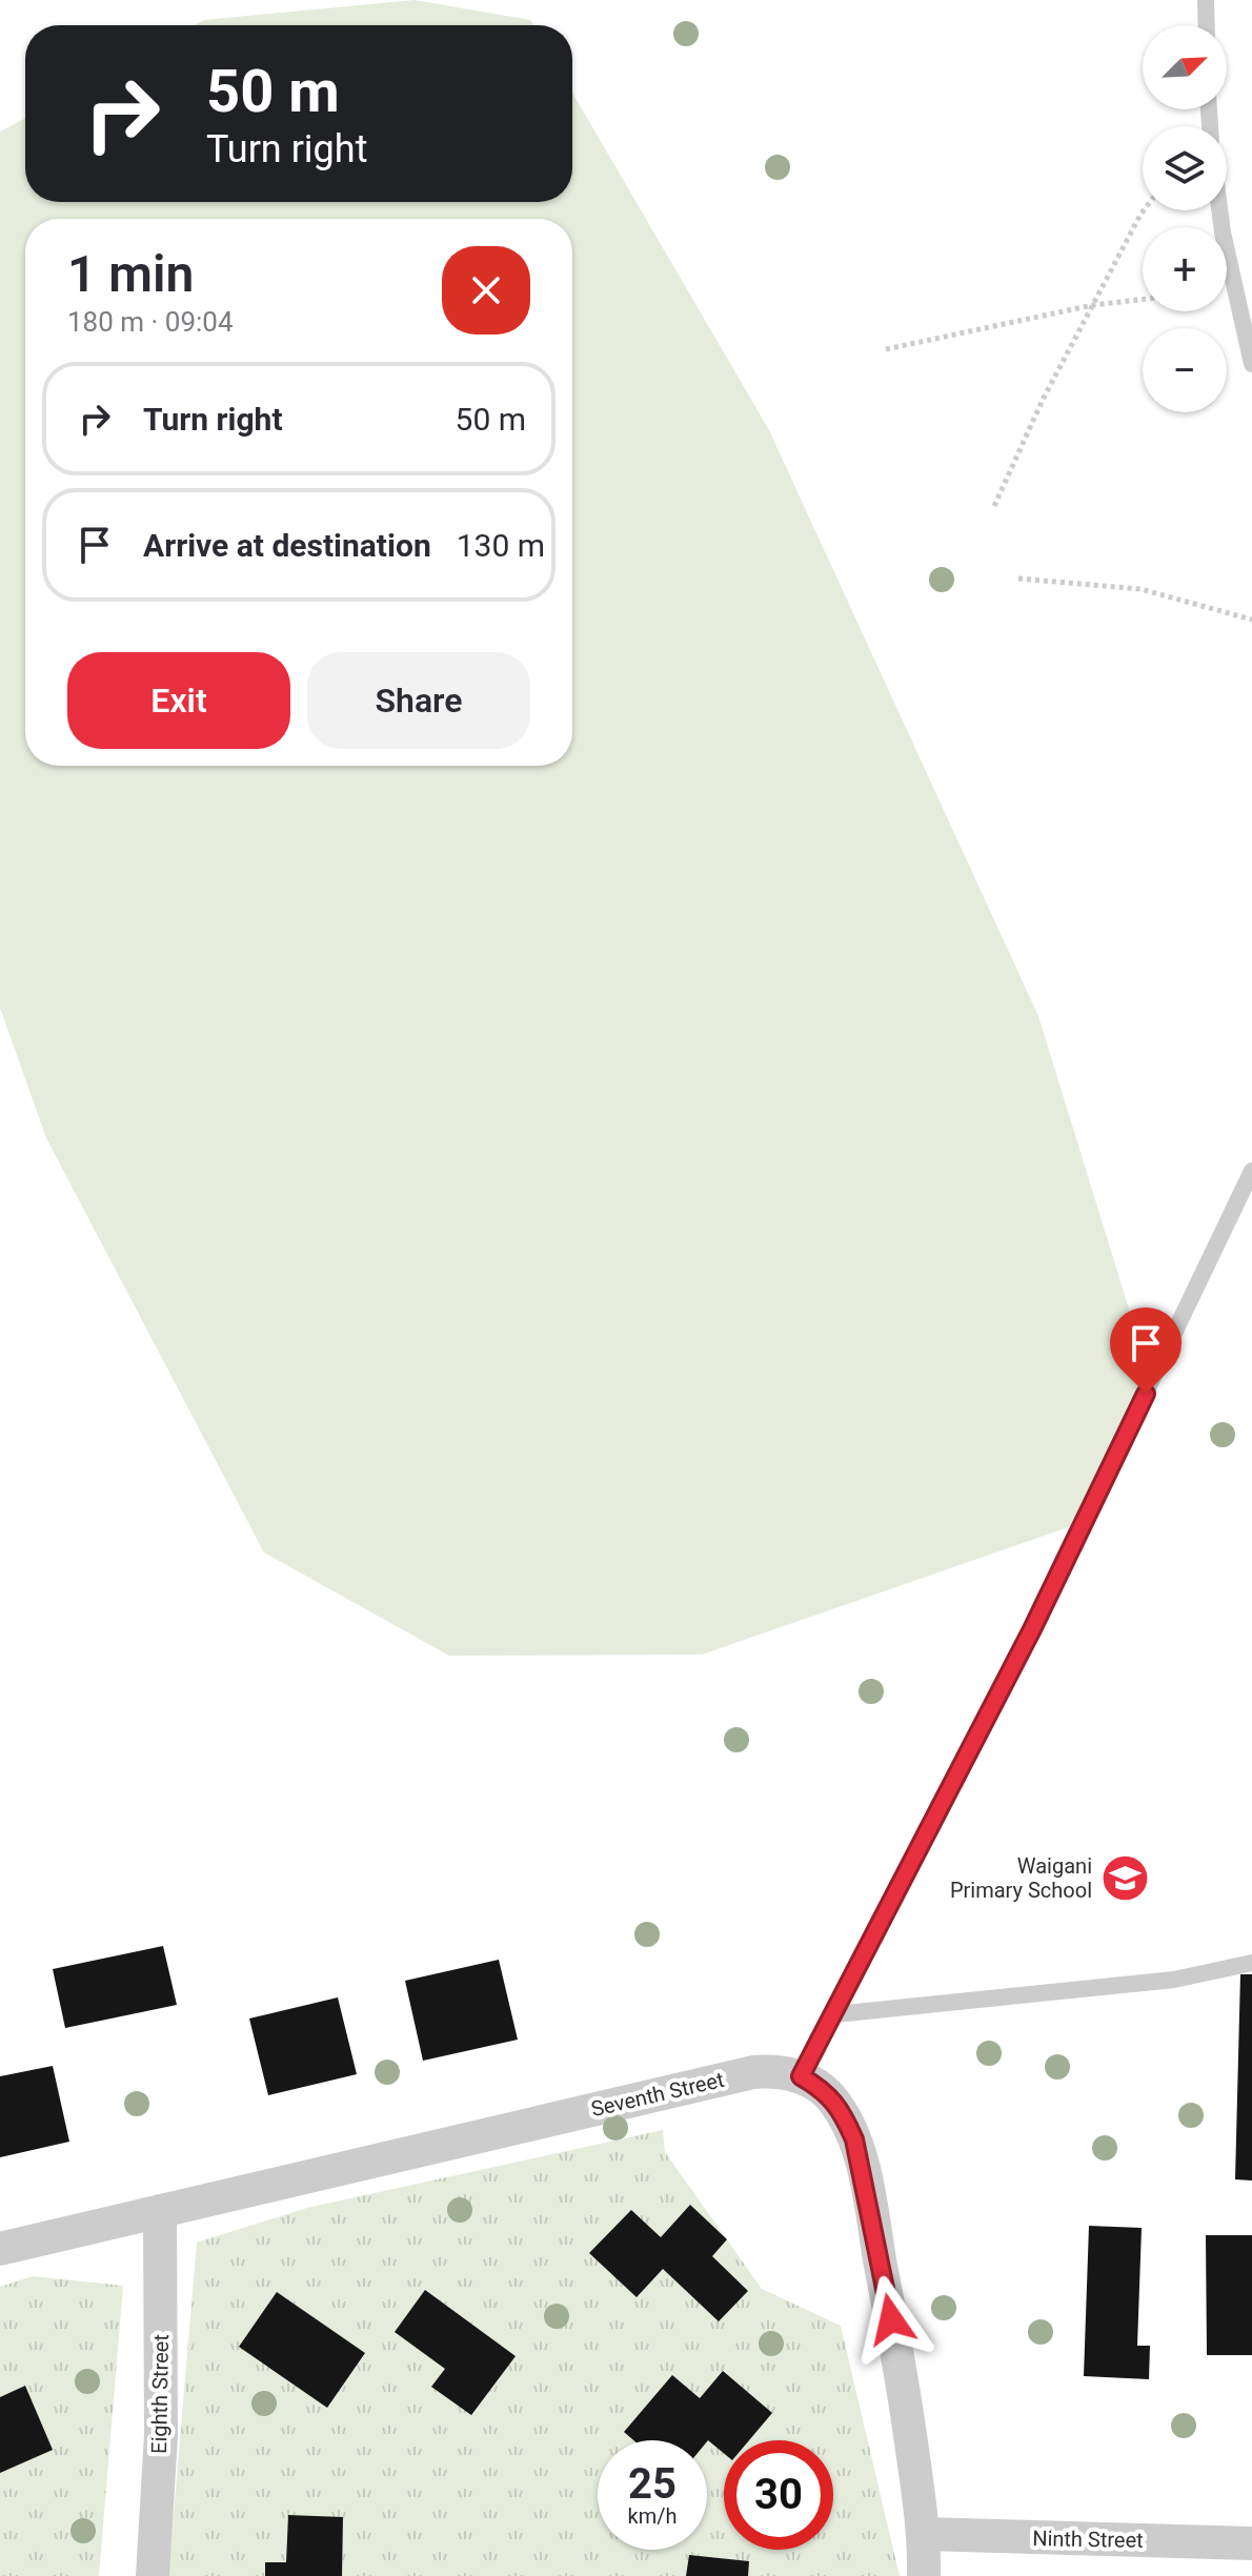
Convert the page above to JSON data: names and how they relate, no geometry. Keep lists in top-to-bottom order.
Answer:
{
  "streets": {
    "street": ["Seventh Street", "Eighth Street", "Ninth Street"]
  },
  "crossings": [
    ["Seventh Street", "Eighth Street"],
    ["Seventh Street", "Ninth Street"]
  ],
  "places": {
    "school or university": ["Waigani Primary School"]
  },
  "north": "top right",
  "page": {
    "map_buttons": ["+", "−"],
    "turn": ["50 m", "Turn right"],
    "heading": ["1 min", "180 m · 09:04"],
    "list": [
      {
        "name": "Turn right",
        "value": "50 m"
      },
      {
        "name": "Arrive at destination",
        "value": "130 m"
      }
    ],
    "buttons": ["Exit", "Share"],
    "speed": "25 km/h",
    "limit": "30"
  }
}
